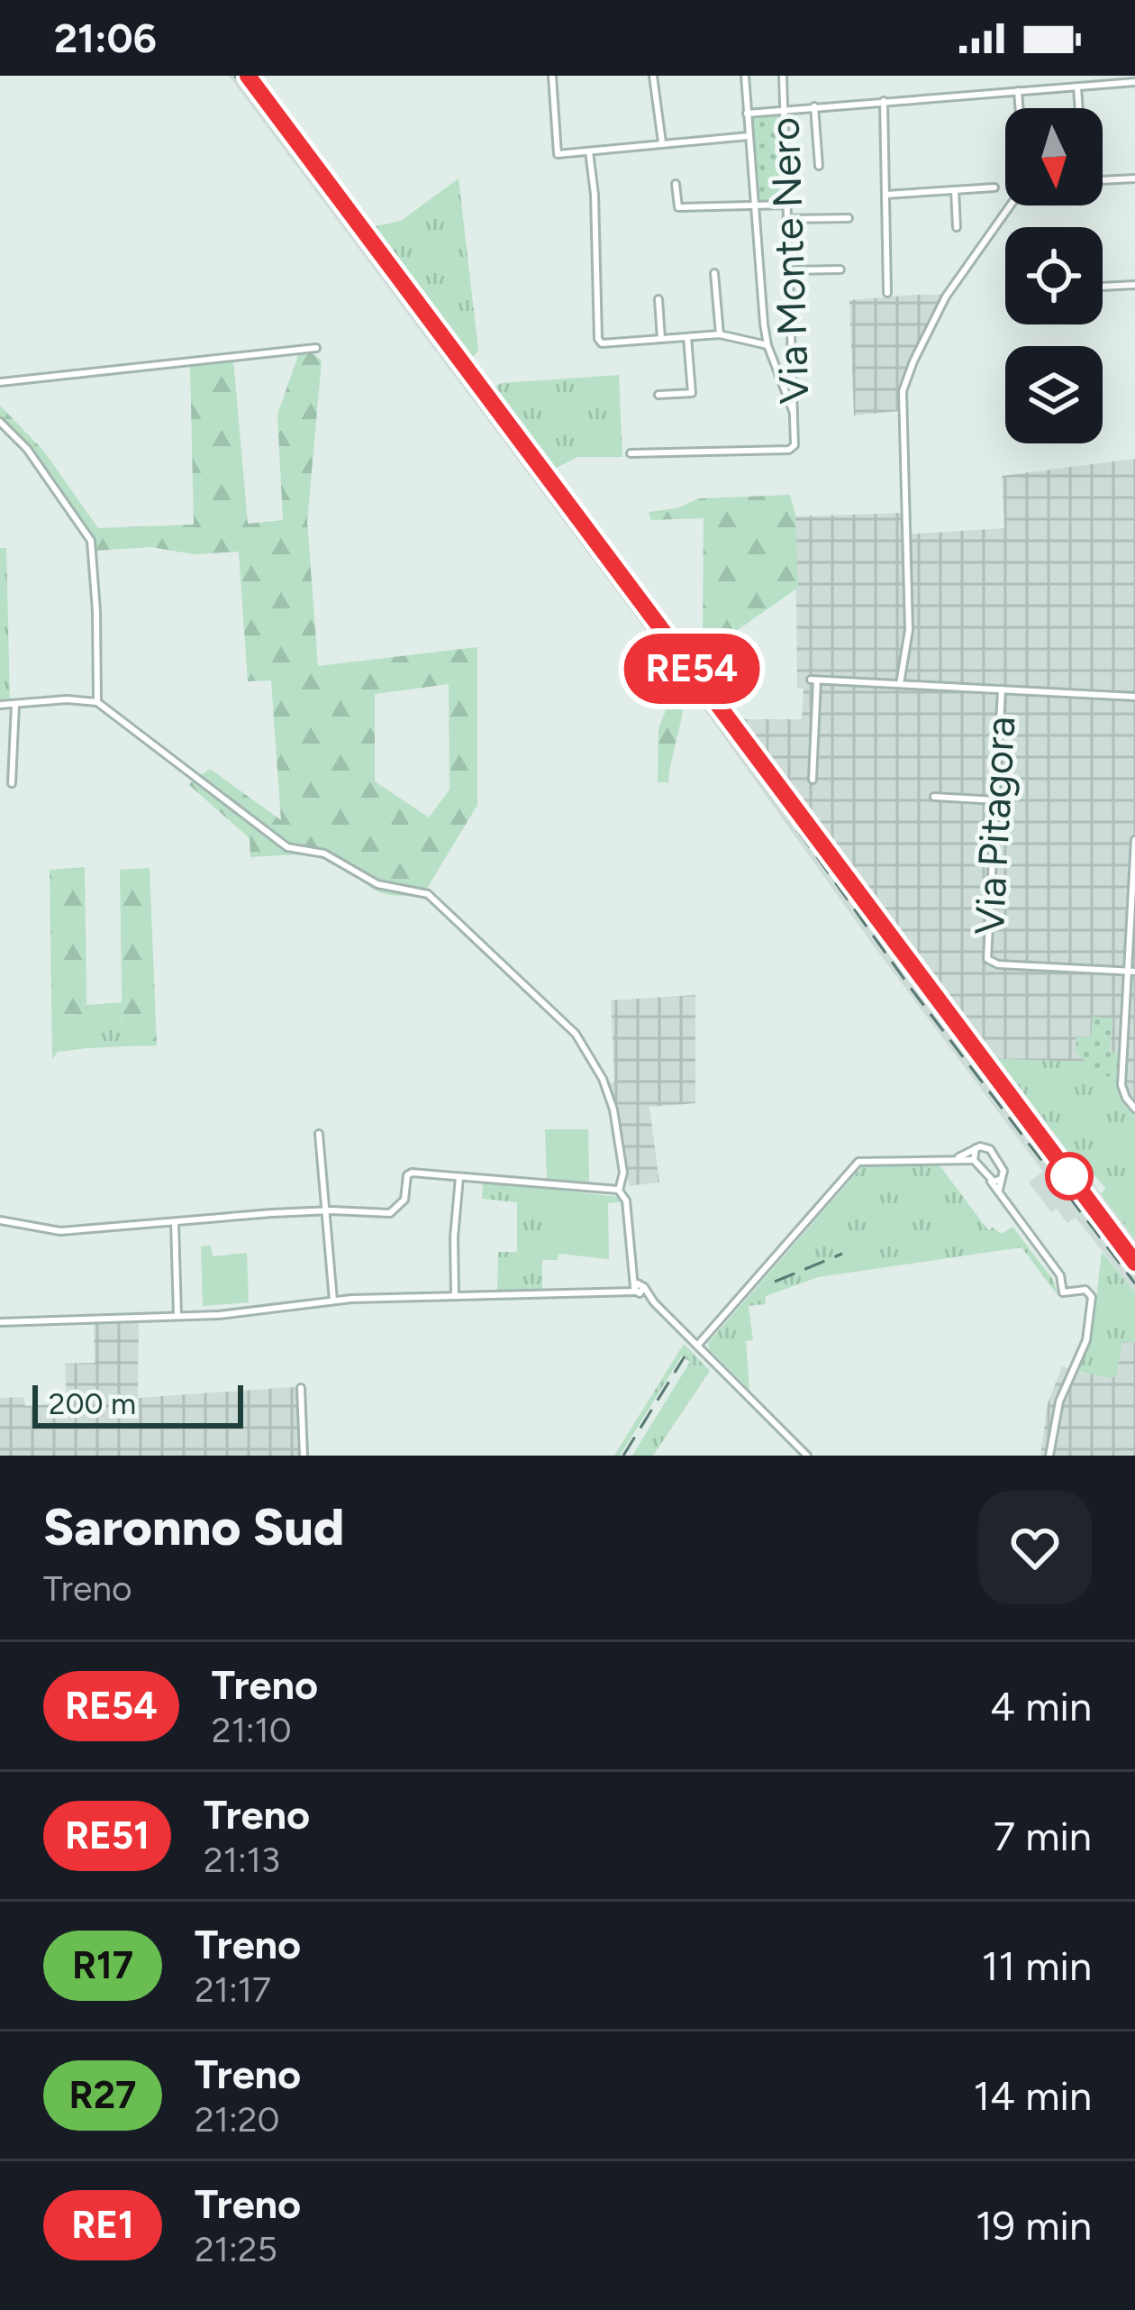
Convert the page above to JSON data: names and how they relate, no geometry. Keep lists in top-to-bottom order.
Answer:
{
  "streets": {
    "street": ["Via Monte Nero", "Via Pitagora"]
  },
  "scale_bar": "200 m",
  "north": "bottom",
  "page": {
    "status": "21:06",
    "on_map": "RE54",
    "scale": "200 m",
    "heading": ["Saronno Sud", "Treno"],
    "list": [
      {
        "mark": "RE54",
        "name": "Treno",
        "note": "21:10",
        "value": "4 min"
      },
      {
        "mark": "RE51",
        "name": "Treno",
        "note": "21:13",
        "value": "7 min"
      },
      {
        "mark": "R17",
        "name": "Treno",
        "note": "21:17",
        "value": "11 min"
      },
      {
        "mark": "R27",
        "name": "Treno",
        "note": "21:20",
        "value": "14 min"
      },
      {
        "mark": "RE1",
        "name": "Treno",
        "note": "21:25",
        "value": "19 min"
      }
    ]
  }
}
